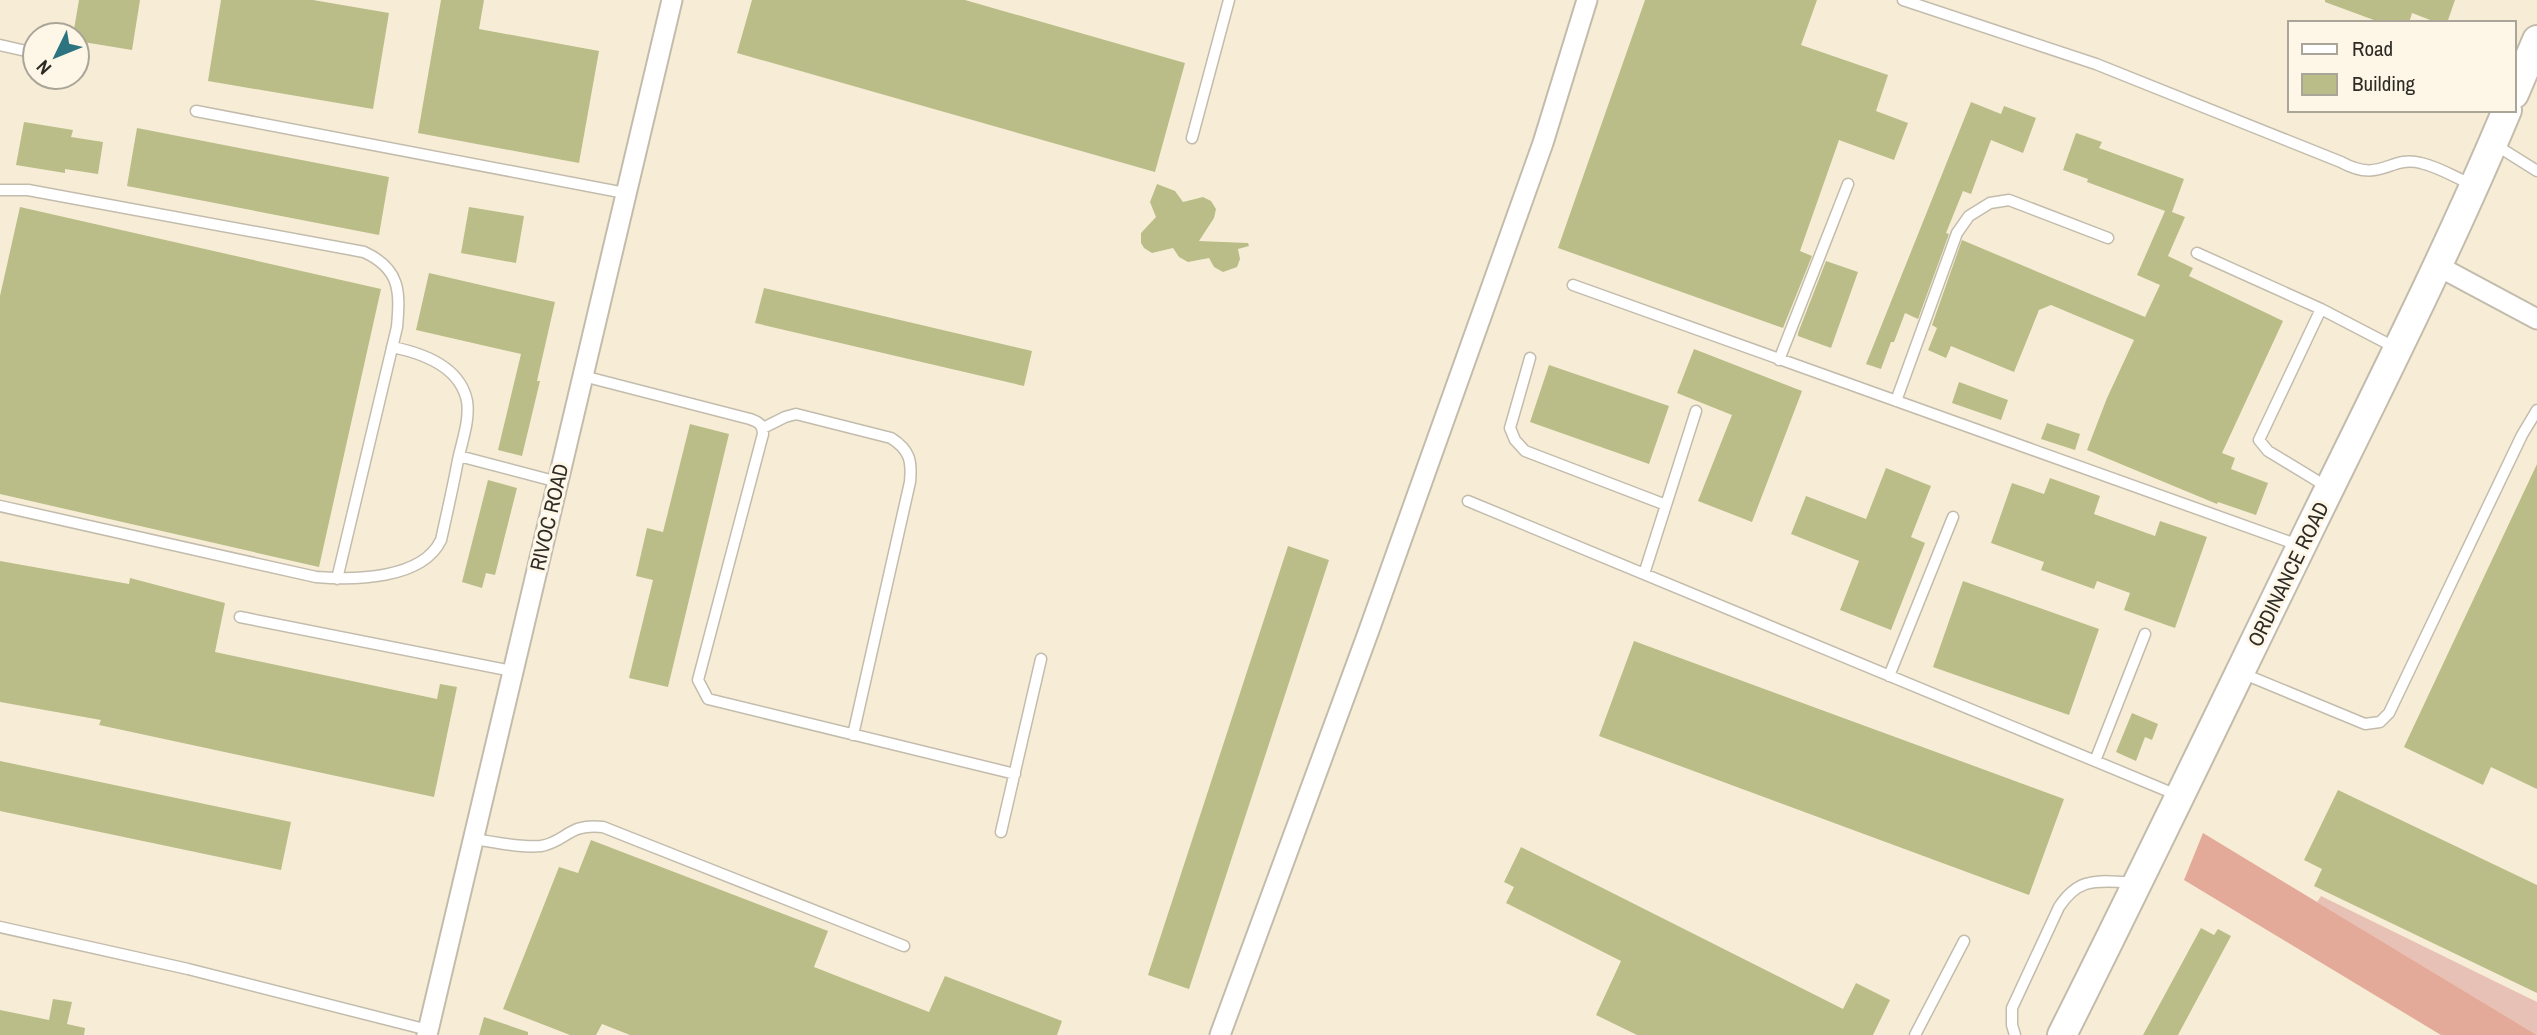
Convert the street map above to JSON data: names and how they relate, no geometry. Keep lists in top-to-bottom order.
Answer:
{
  "streets": {
    "street": ["RIVOC ROAD", "ORDINANCE ROAD"]
  },
  "legend": ["Road", "Building"],
  "north": "bottom left"
}
